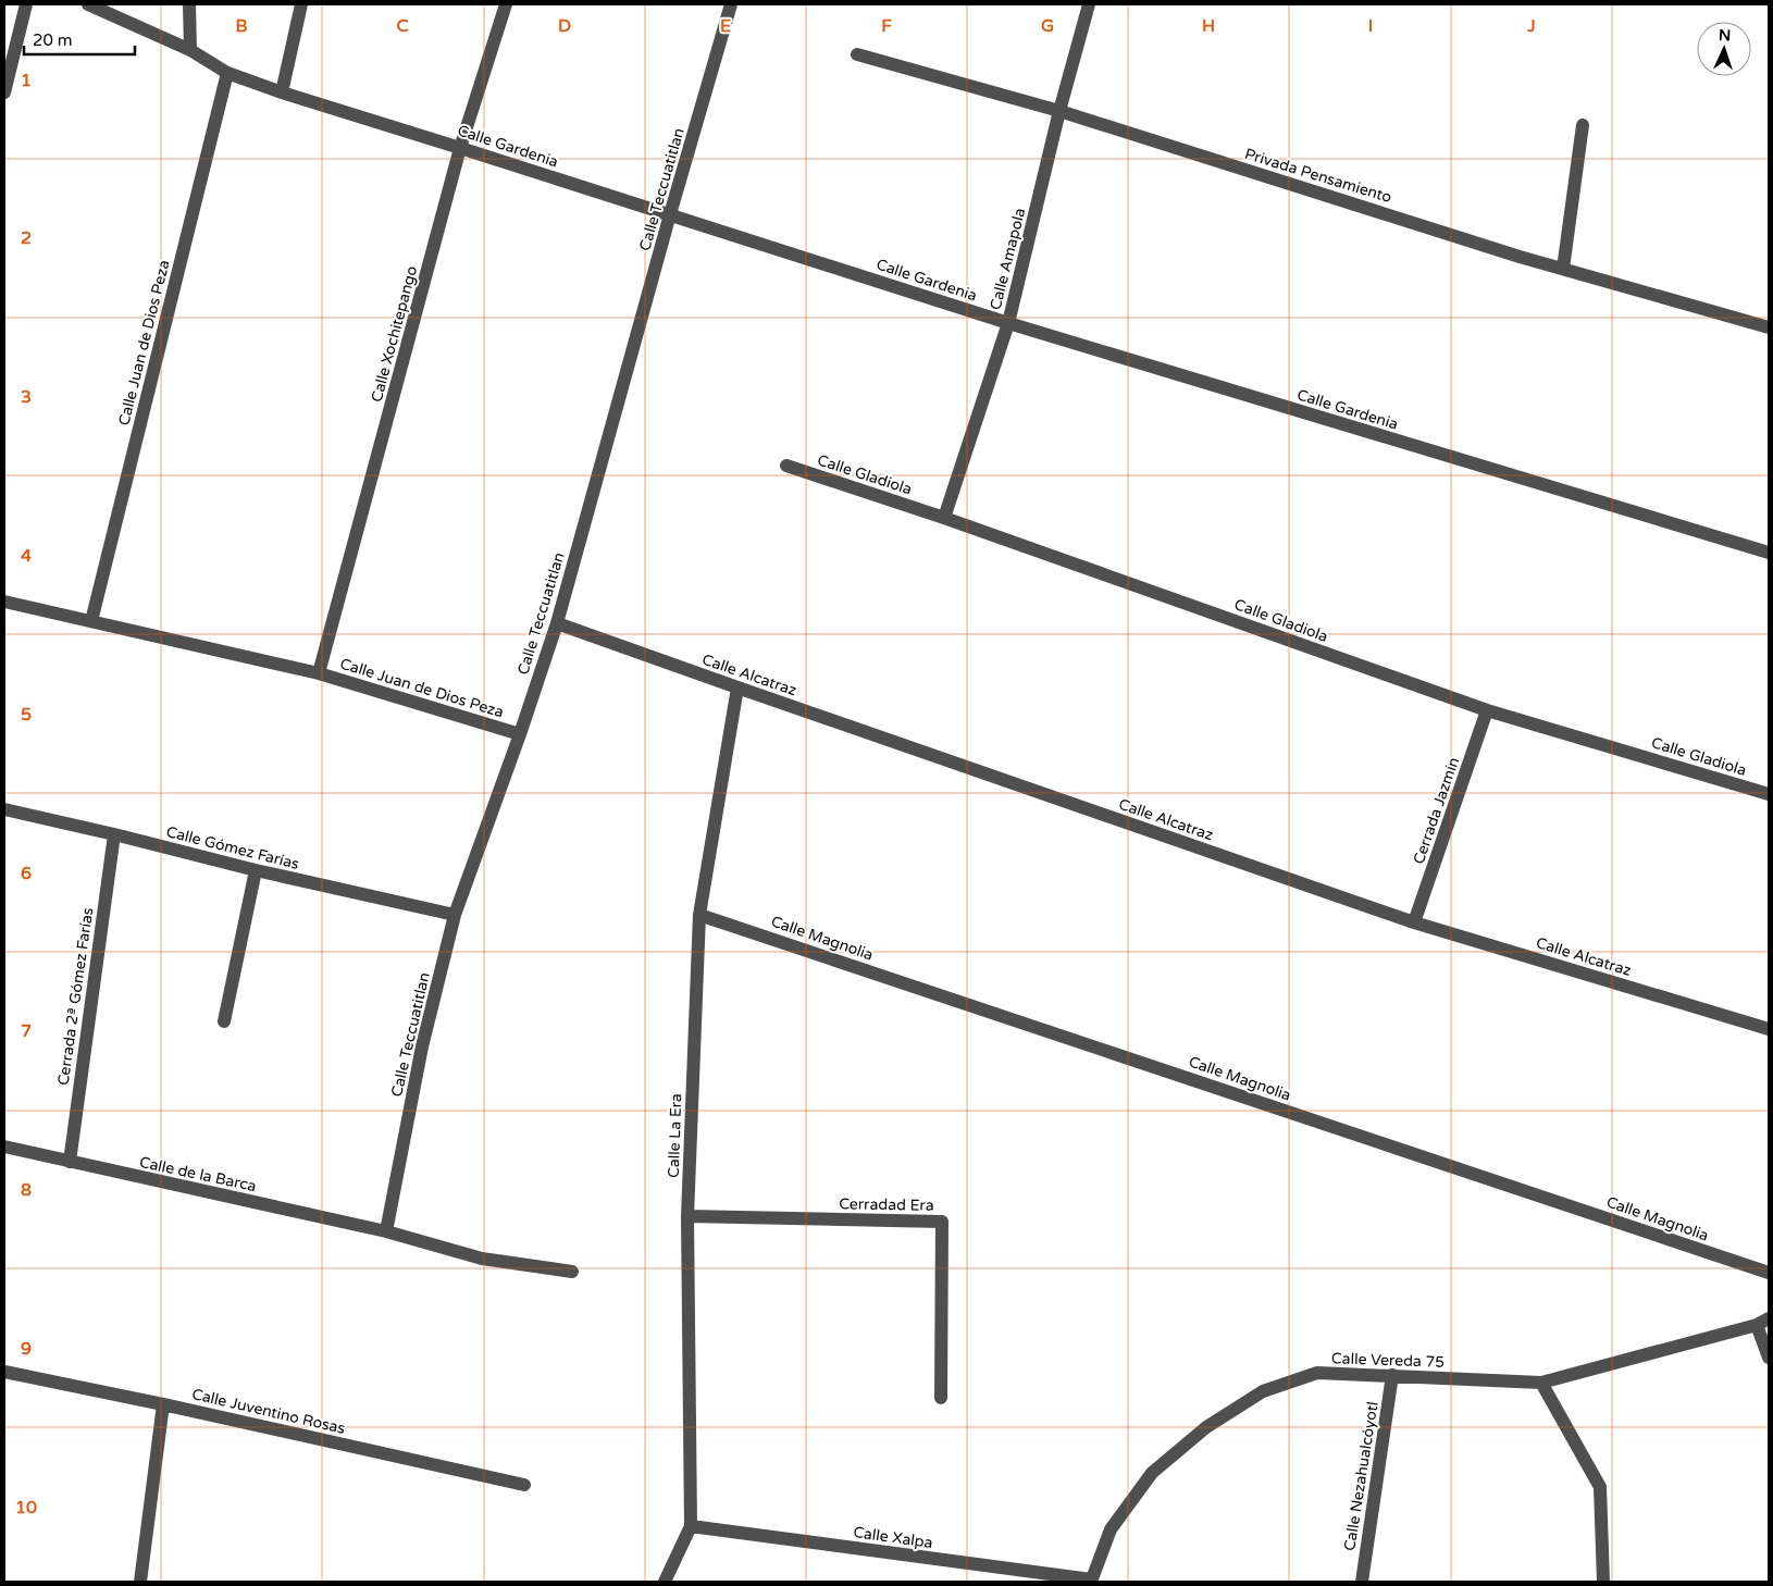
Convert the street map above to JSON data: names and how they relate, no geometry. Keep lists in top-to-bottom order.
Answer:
{
  "streets": {
    "street": [
      "Calle Gardenia",
      "Privada Pensamiento",
      "Calle Teccuatitlan",
      "Calle Amapola",
      "Calle Xochitepango",
      "Calle Juan de Dios Peza",
      "Calle Gladiola",
      "Calle Alcatraz",
      "Cerrada Jazmín",
      "Calle Gómez Farías",
      "Calle Magnolia",
      "Cerrada 2ª Gómez Farías",
      "Calle La Era",
      "Calle de la Barca",
      "Cerradad Era",
      "Calle Vereda 75",
      "Calle Juventino Rosas",
      "Calle Nezahualcóyotl",
      "Calle Xalpa"
    ]
  },
  "crossings": [
    ["Calle Gardenia", "Calle Teccuatitlan"],
    ["Calle Gardenia", "Calle Amapola"],
    ["Calle Gardenia", "Calle Xochitepango"],
    ["Calle Gardenia", "Calle Juan de Dios Peza"],
    ["Privada Pensamiento", "Calle Amapola"],
    ["Calle Teccuatitlan", "Calle Juan de Dios Peza"],
    ["Calle Teccuatitlan", "Calle Alcatraz"],
    ["Calle Teccuatitlan", "Calle Gómez Farías"],
    ["Calle Teccuatitlan", "Calle de la Barca"],
    ["Calle Amapola", "Calle Gladiola"],
    ["Calle Xochitepango", "Calle Juan de Dios Peza"],
    ["Calle Gladiola", "Cerrada Jazmín"],
    ["Calle Alcatraz", "Cerrada Jazmín"],
    ["Calle Alcatraz", "Calle La Era"],
    ["Calle Gómez Farías", "Cerrada 2ª Gómez Farías"],
    ["Calle Magnolia", "Calle La Era"],
    ["Cerrada 2ª Gómez Farías", "Calle de la Barca"],
    ["Calle La Era", "Cerradad Era"],
    ["Calle La Era", "Calle Xalpa"],
    ["Calle Vereda 75", "Calle Nezahualcóyotl"],
    ["Calle Vereda 75", "Calle Xalpa"]
  ],
  "scale_bar": "20 m",
  "north": "top",
  "grid": {
    "columns": [
      "B",
      "C",
      "D",
      "E",
      "F",
      "G",
      "H",
      "I",
      "J"
    ],
    "rows": [
      "1",
      "2",
      "3",
      "4",
      "5",
      "6",
      "7",
      "8",
      "9",
      "10"
    ]
  }
}
